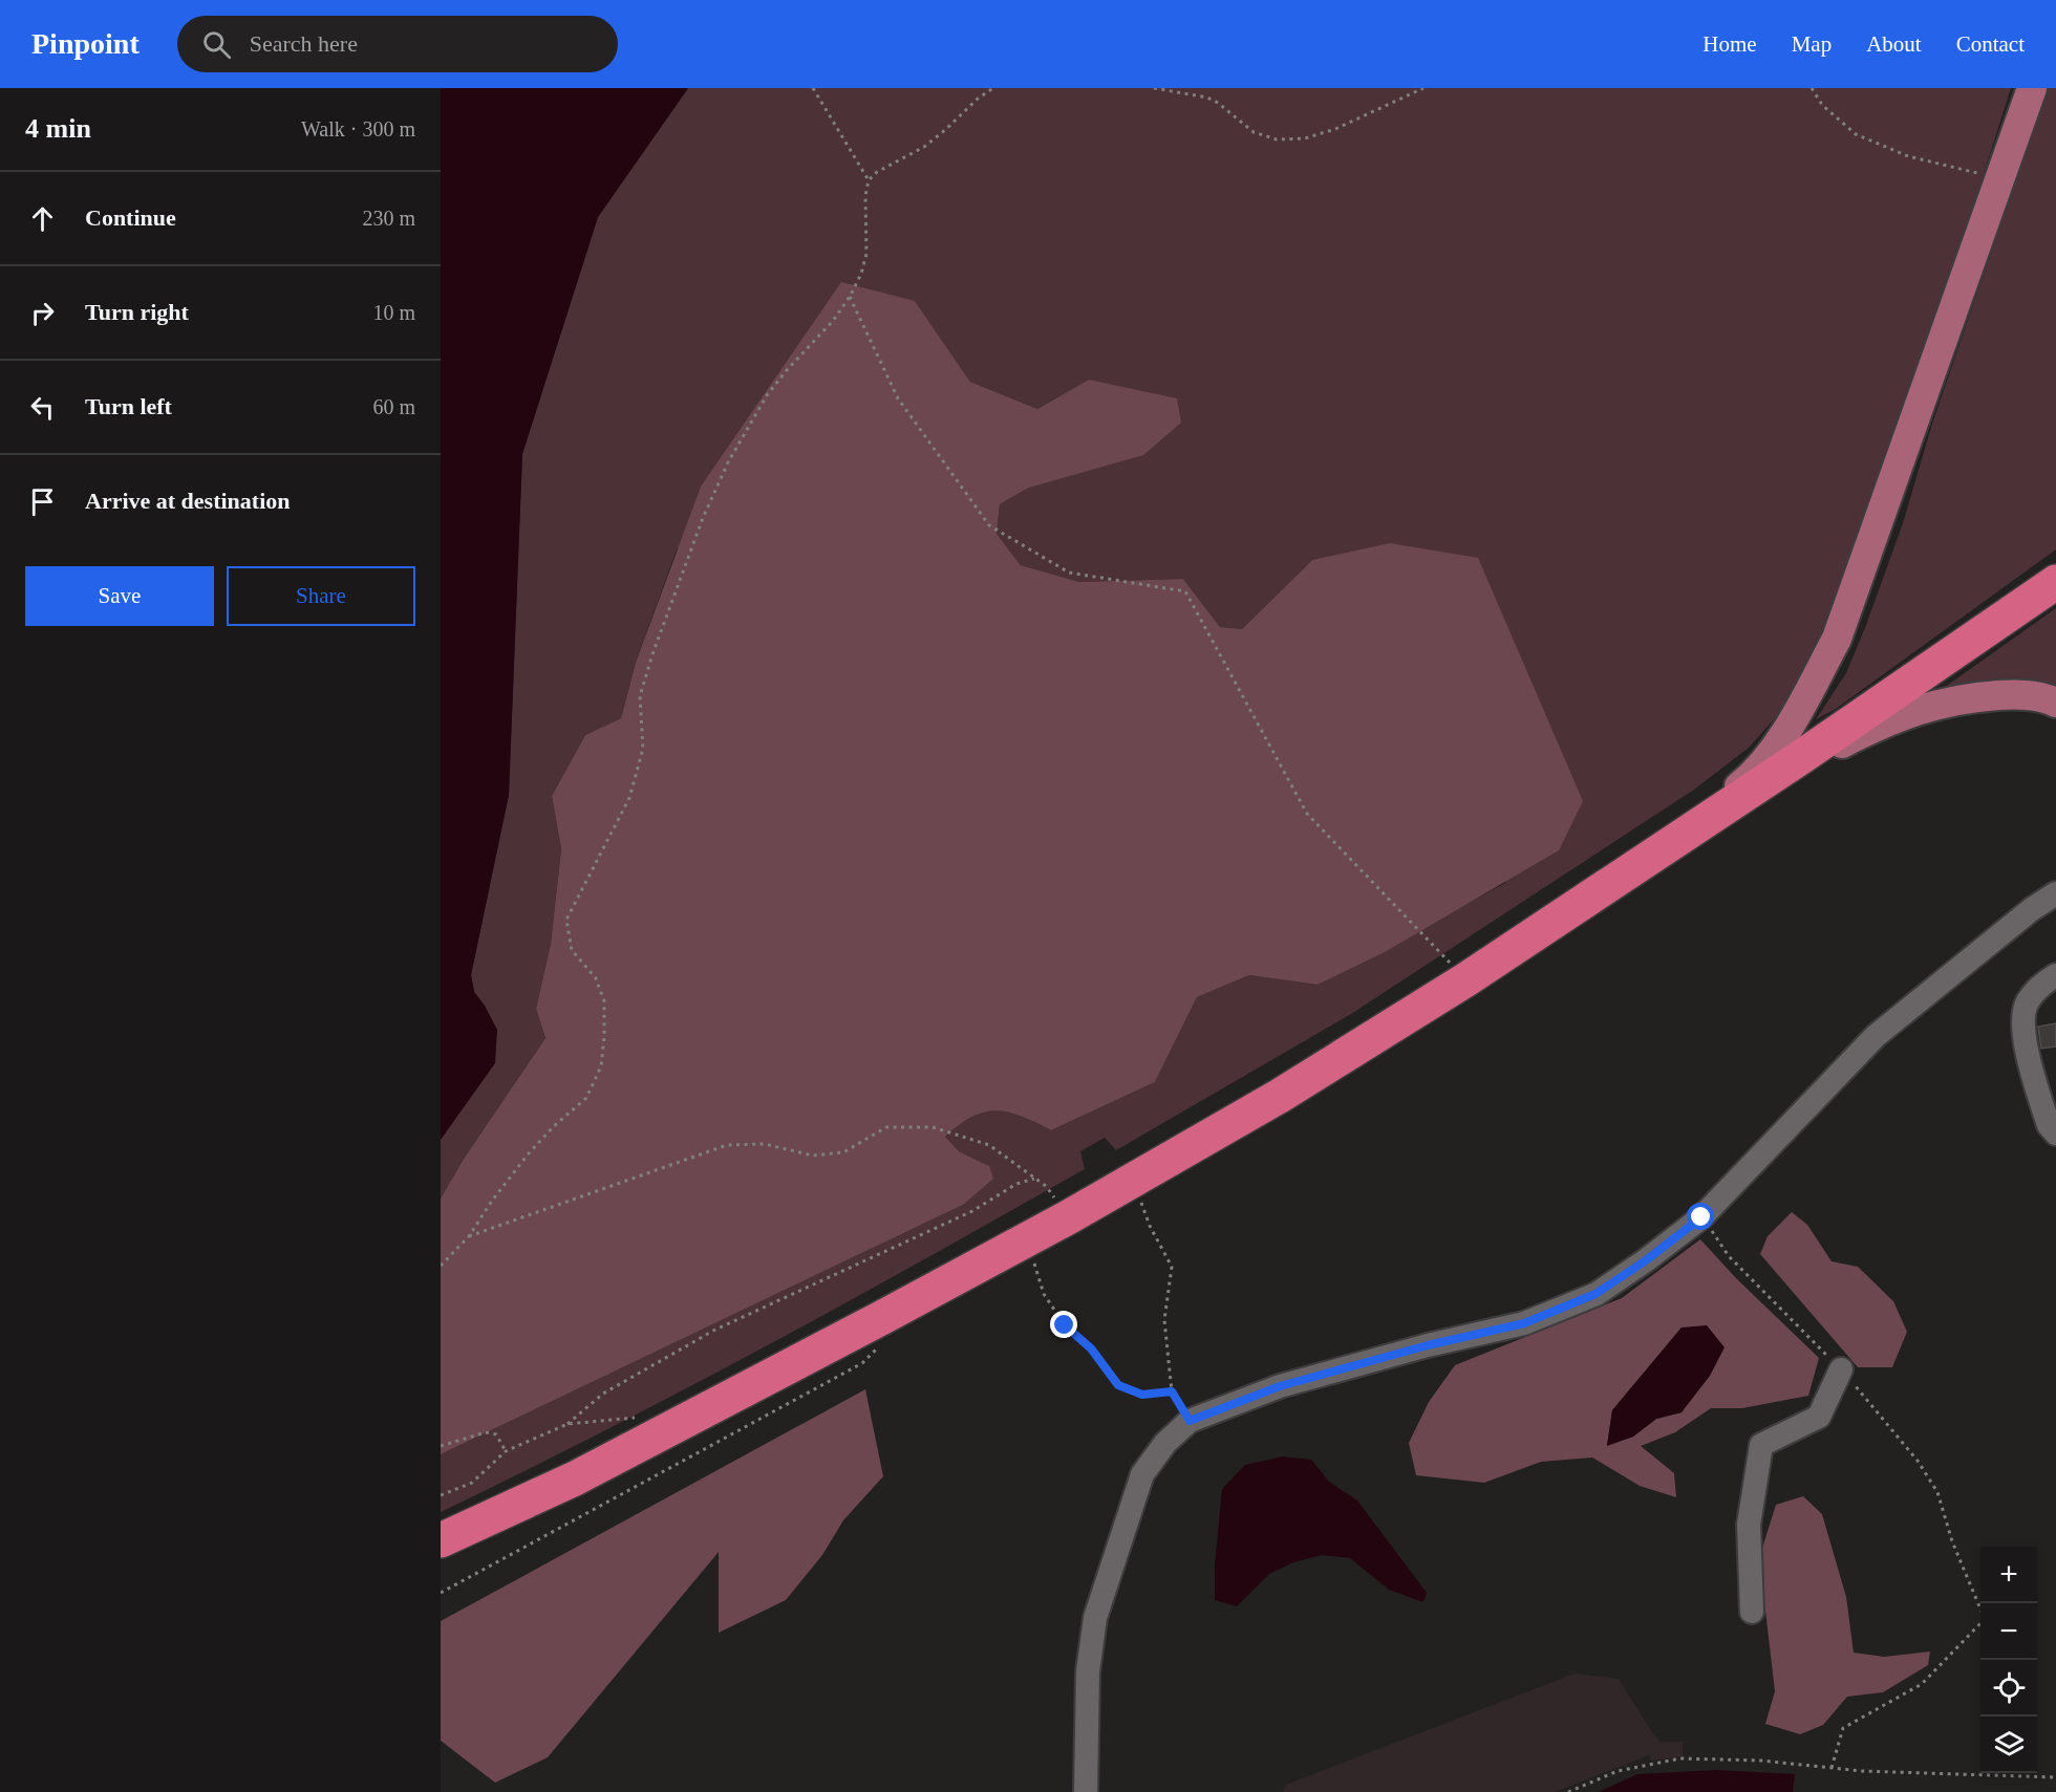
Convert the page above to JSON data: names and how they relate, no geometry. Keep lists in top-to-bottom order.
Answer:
{
  "page": {
    "header": "Pinpoint",
    "search": "Search here",
    "nav": [
      "Home",
      "Map",
      "About",
      "Contact"
    ],
    "heading": ["4 min", "Walk · 300 m"],
    "list": [
      ["Continue", "230 m"],
      ["Turn right", "10 m"],
      ["Turn left", "60 m"],
      "Arrive at destination"
    ],
    "buttons": ["Save", "Share"],
    "map_buttons": ["+", "−"]
  }
}
